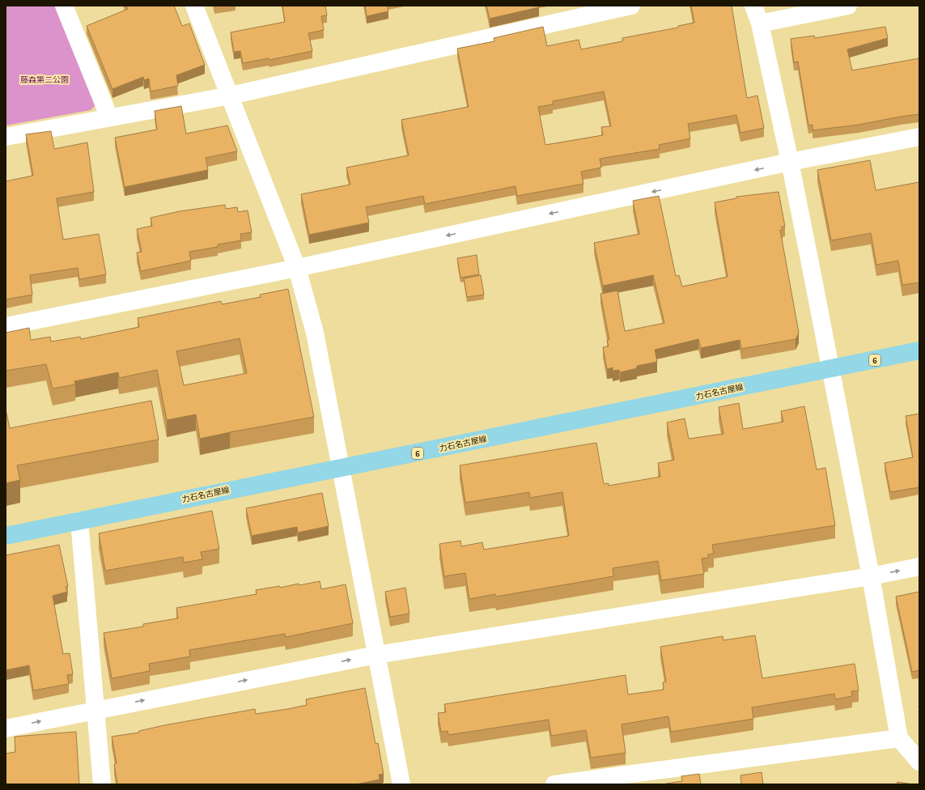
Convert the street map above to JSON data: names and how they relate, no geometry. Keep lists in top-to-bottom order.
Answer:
{
  "streets": {
    "main road": ["6", "力石名古屋線"]
  },
  "parks": ["藤森第二公園"]
}
